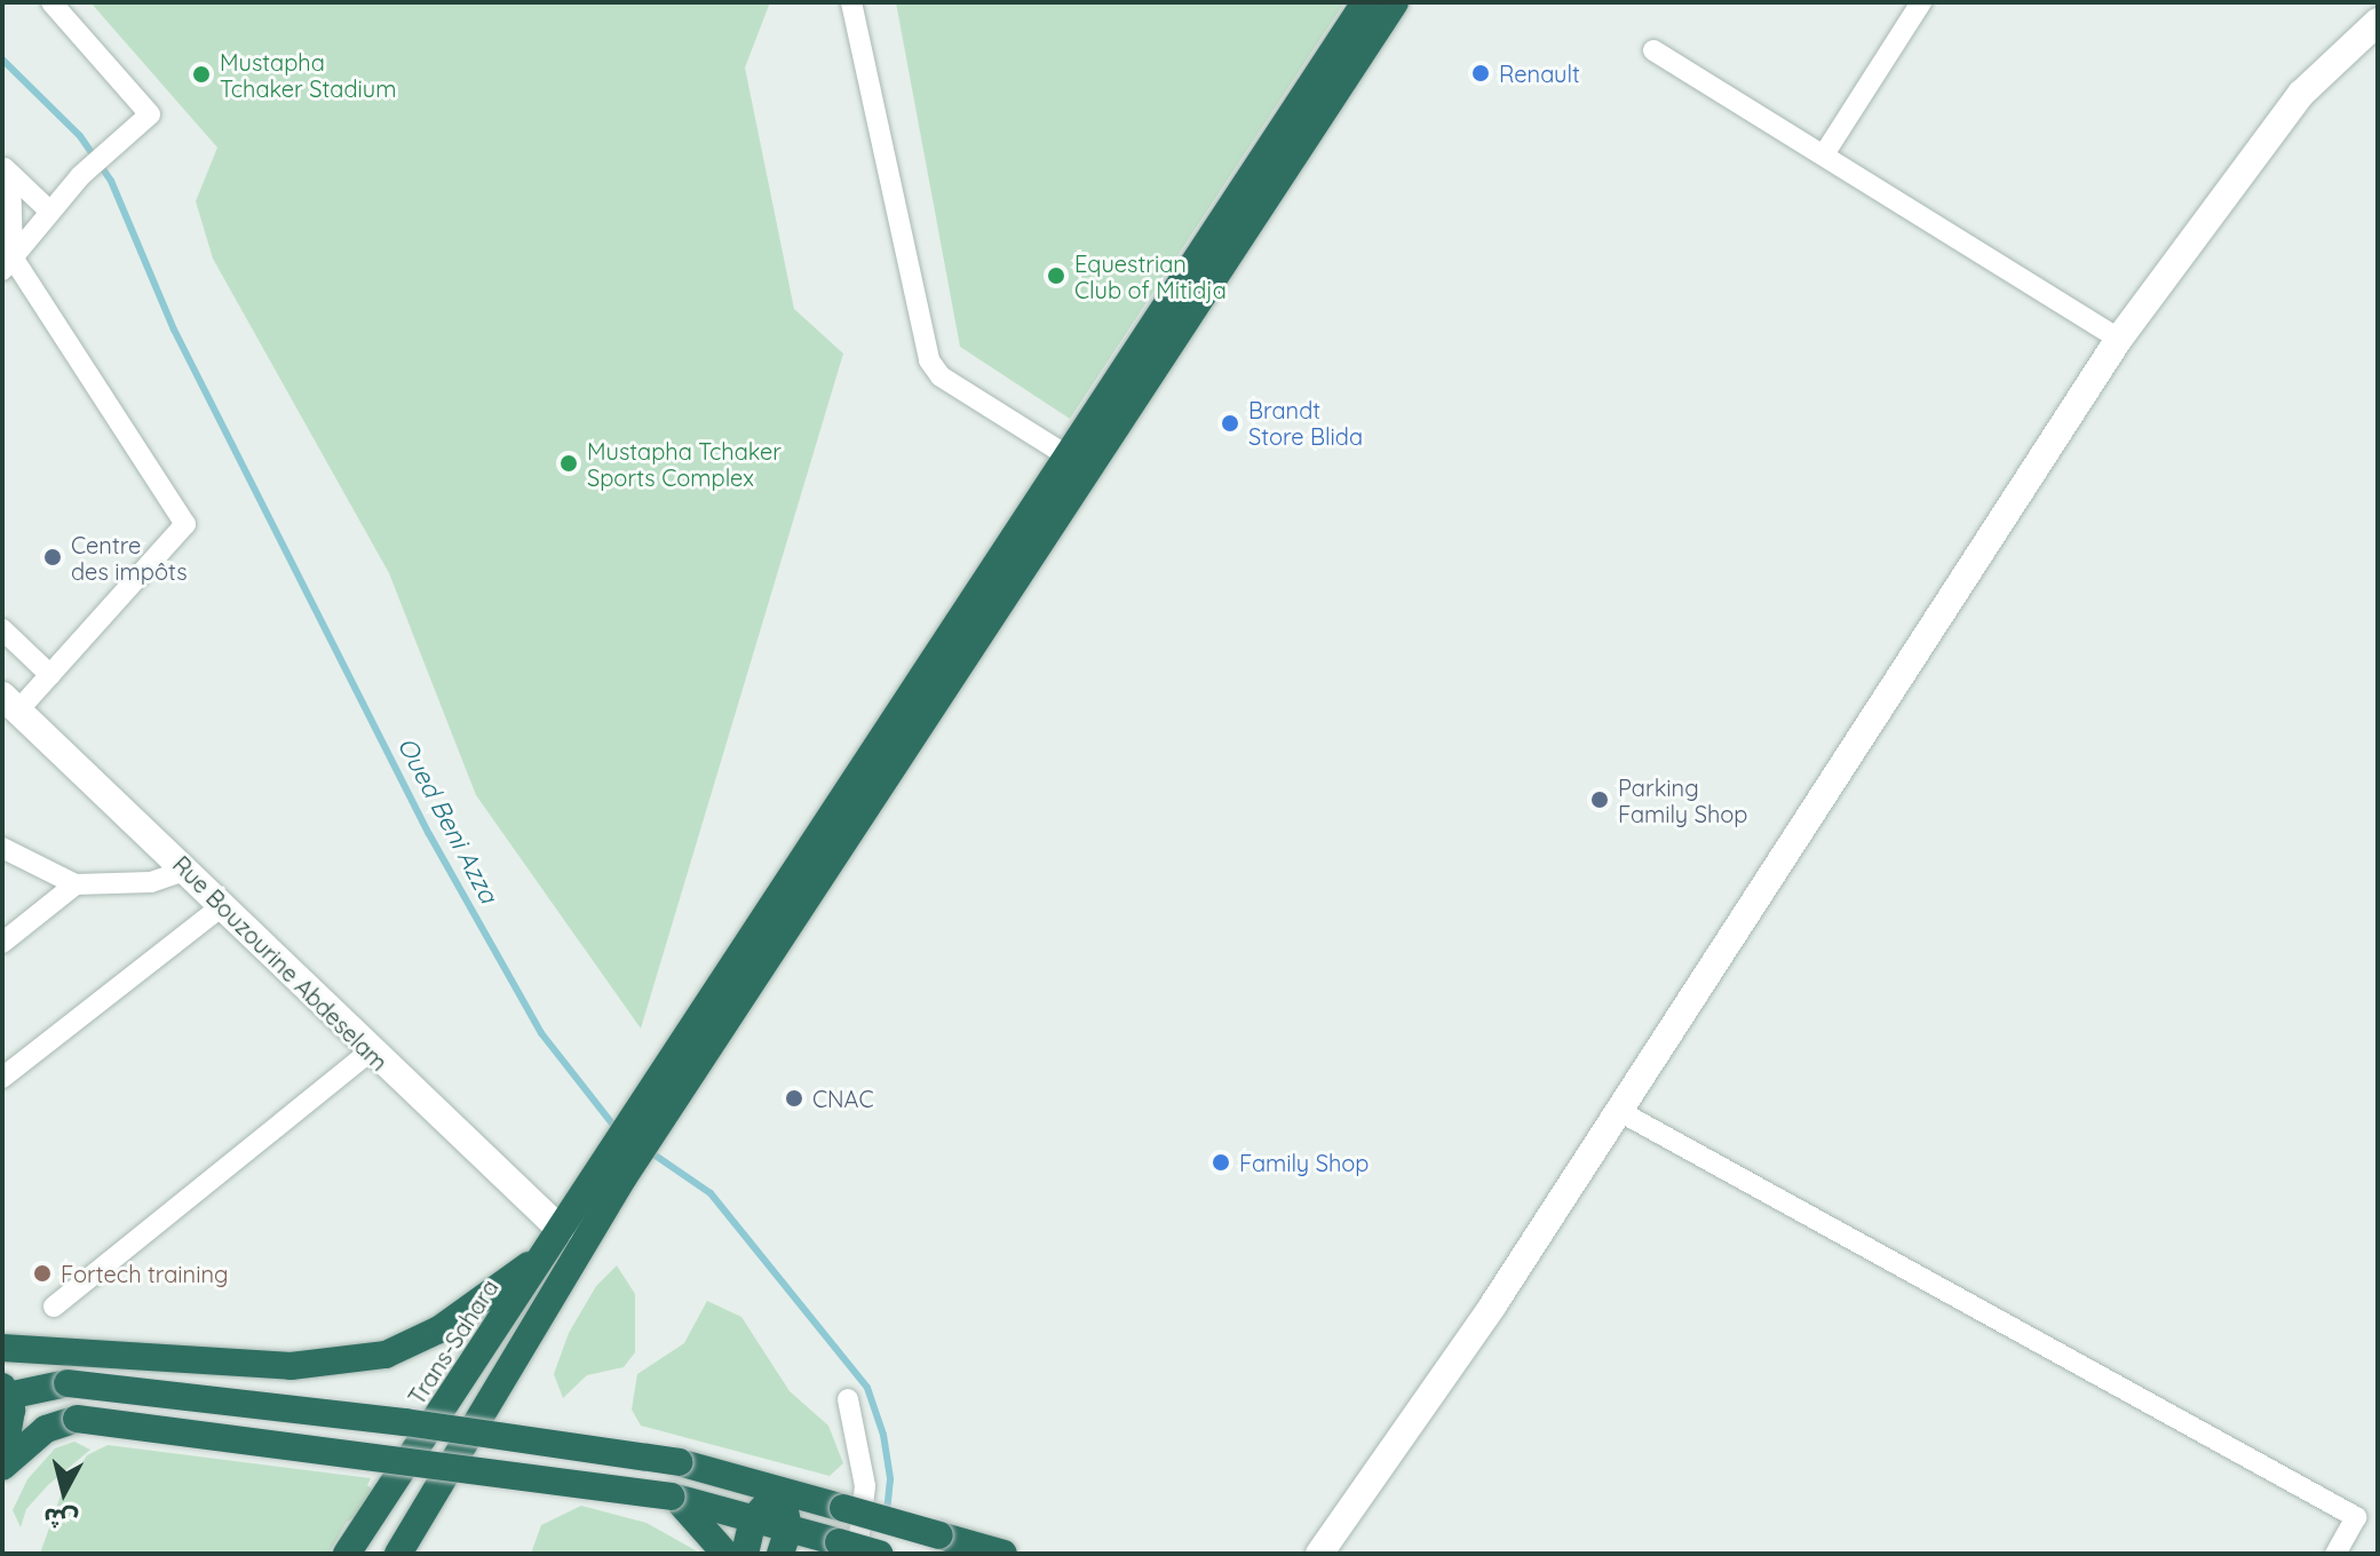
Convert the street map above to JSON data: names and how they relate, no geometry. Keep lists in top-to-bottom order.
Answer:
{
  "streets": {
    "highway": ["Trans-Sahara"],
    "street": ["Rue Bouzourine Abdeselam"]
  },
  "crossings": [
    ["Rue Bouzourine Abdeselam", "Trans-Sahara"]
  ],
  "water": ["Oued Beni Azza"],
  "places": [
    "Renault",
    "Mustapha Tchaker Stadium",
    "Equestrian Club of Mitidja",
    "Brandt Store Blida",
    "Mustapha Tchaker Sports Complex",
    "Centre des impôts",
    "Parking Family Shop",
    "CNAC",
    "Family Shop",
    "Fortech training"
  ],
  "north": "bottom"
}
